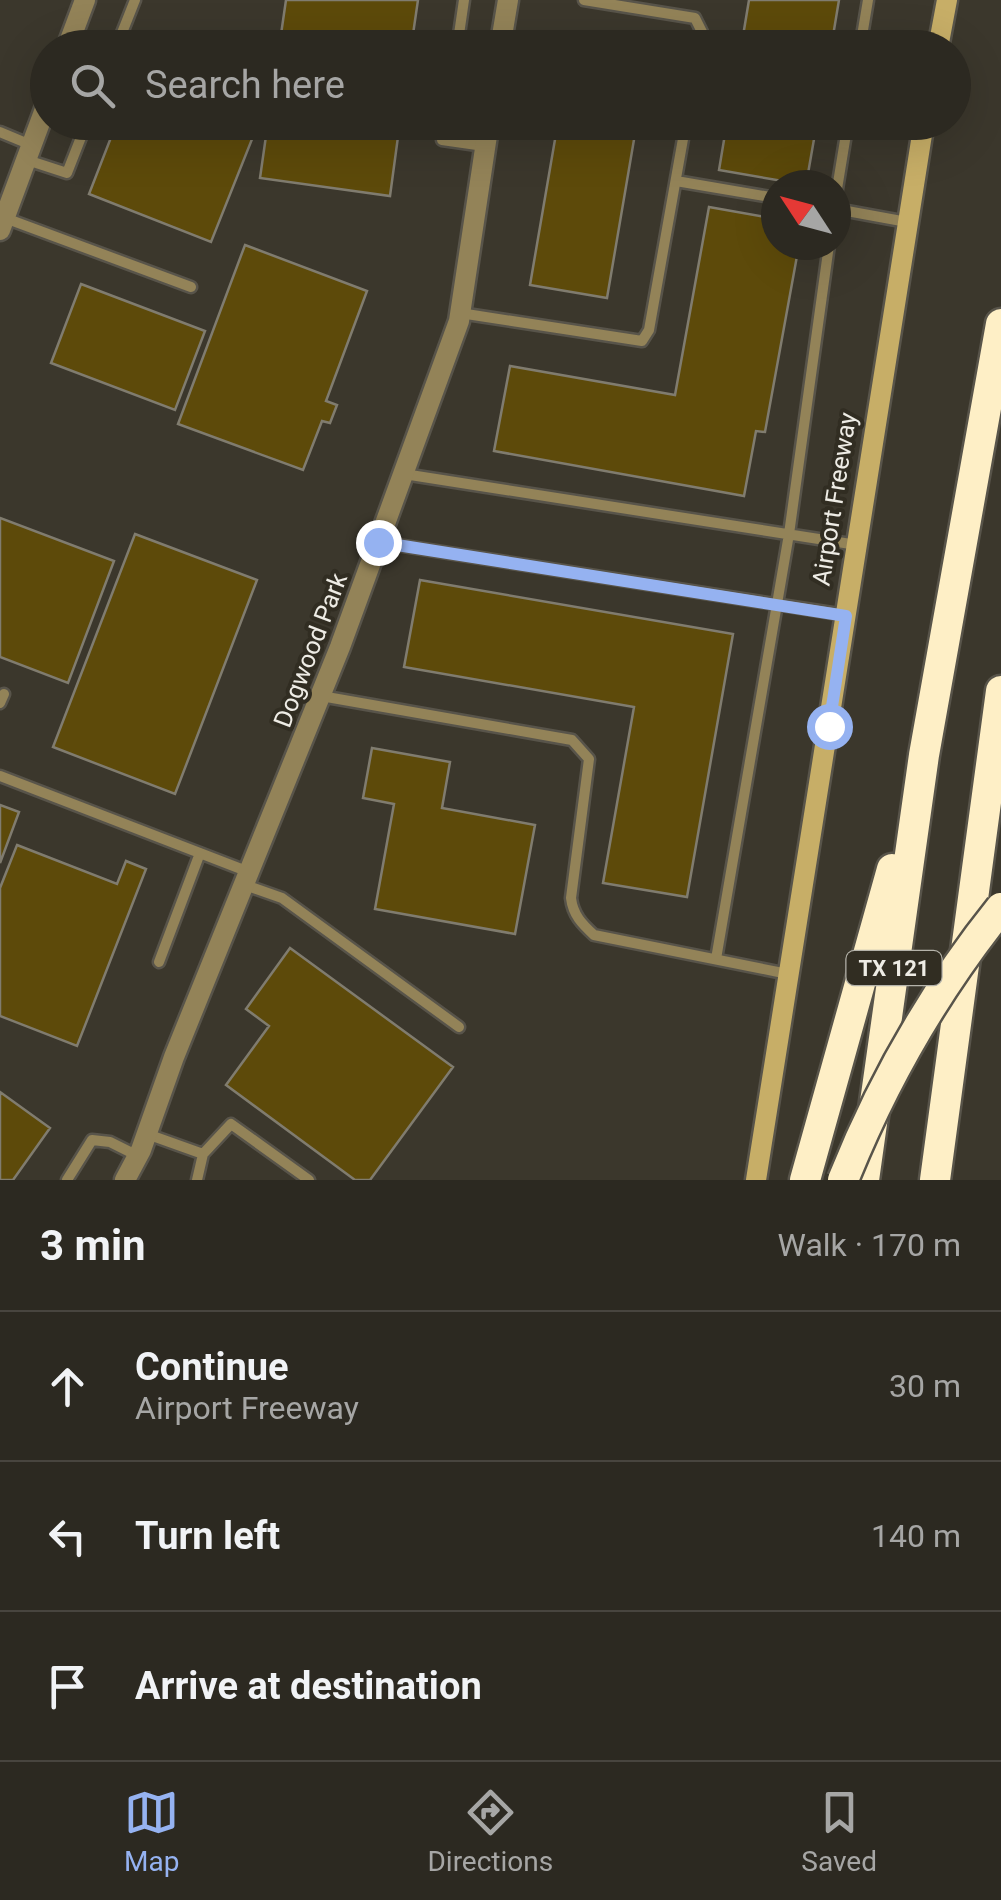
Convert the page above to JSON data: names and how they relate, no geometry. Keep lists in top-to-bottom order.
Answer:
{
  "streets": {
    "highway": ["TX 121"],
    "main road": ["Airport Freeway"],
    "street": ["Dogwood Park"]
  },
  "north": "top left",
  "page": {
    "search": "Search here",
    "heading": ["3 min", "Walk · 170 m"],
    "list": [
      ["Continue", "Airport Freeway", "30 m"],
      ["Turn left", "140 m"],
      "Arrive at destination"
    ],
    "nav": ["Map", "Directions", "Saved"]
  }
}
